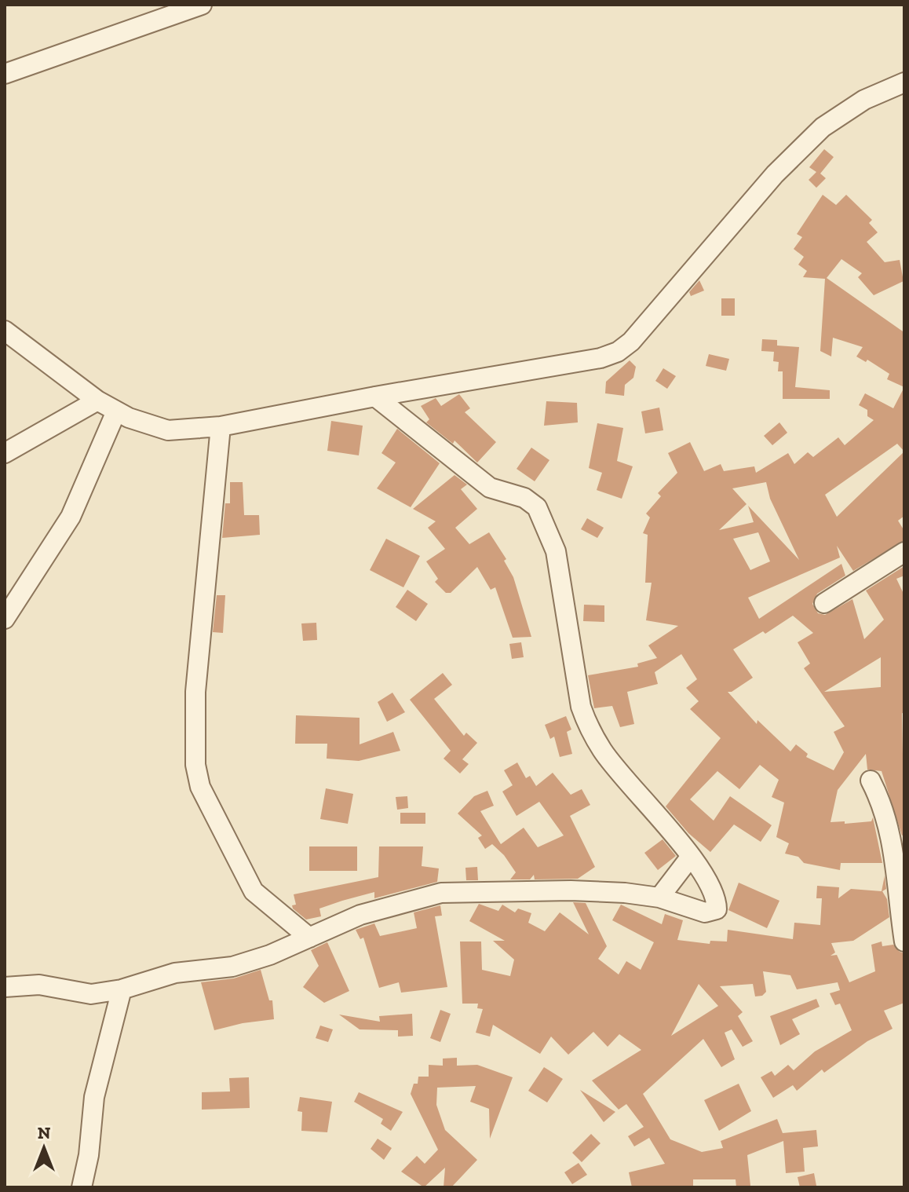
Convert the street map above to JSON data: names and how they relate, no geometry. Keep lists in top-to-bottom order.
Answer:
{
  "north": "top"
}
